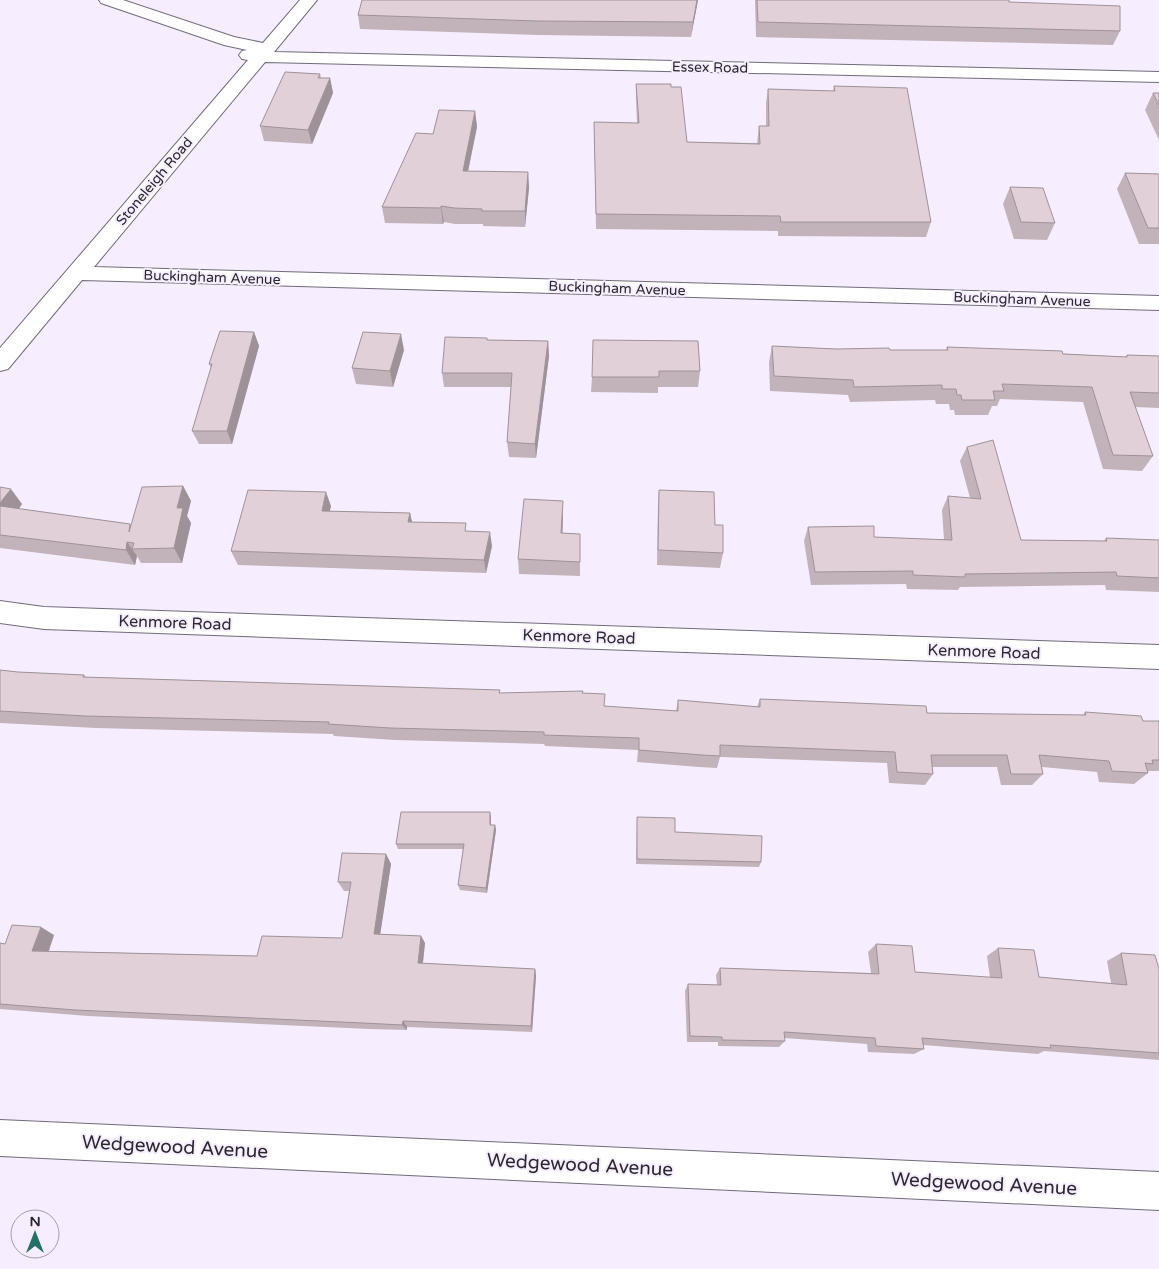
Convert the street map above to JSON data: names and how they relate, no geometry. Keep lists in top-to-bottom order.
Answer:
{
  "streets": {
    "street": [
      "Essex Road",
      "Stoneleigh Road",
      "Buckingham Avenue",
      "Kenmore Road",
      "Wedgewood Avenue"
    ]
  },
  "crossings": [
    ["Essex Road", "Stoneleigh Road"],
    ["Stoneleigh Road", "Buckingham Avenue"]
  ],
  "north": "top"
}
